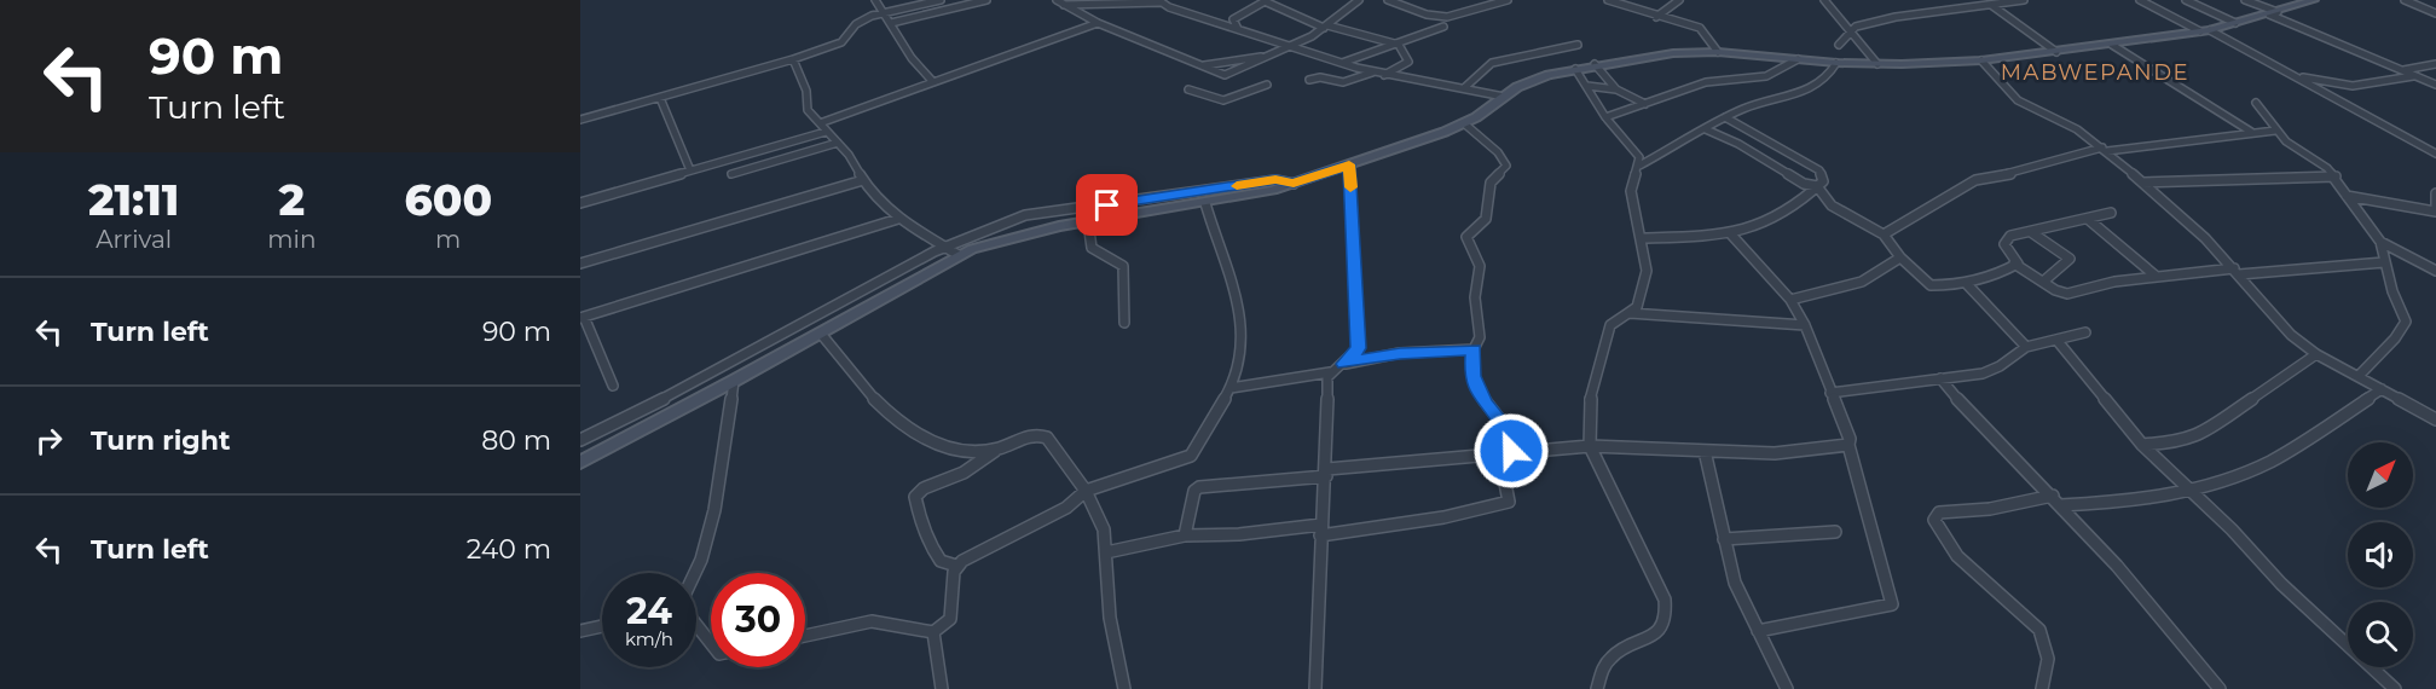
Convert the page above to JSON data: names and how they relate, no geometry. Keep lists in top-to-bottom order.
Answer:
{
  "districts": ["MABWEPANDE"],
  "north": "top right",
  "page": {
    "turn": ["90 m", "Turn left"],
    "eta": [
      "21:11",
      "Arrival",
      "2",
      "min",
      "600",
      "m"
    ],
    "list": [
      {
        "name": "Turn left",
        "value": "90 m"
      },
      {
        "name": "Turn right",
        "value": "80 m"
      },
      {
        "name": "Turn left",
        "value": "240 m"
      }
    ],
    "speed": "24 km/h",
    "limit": "30"
  }
}
